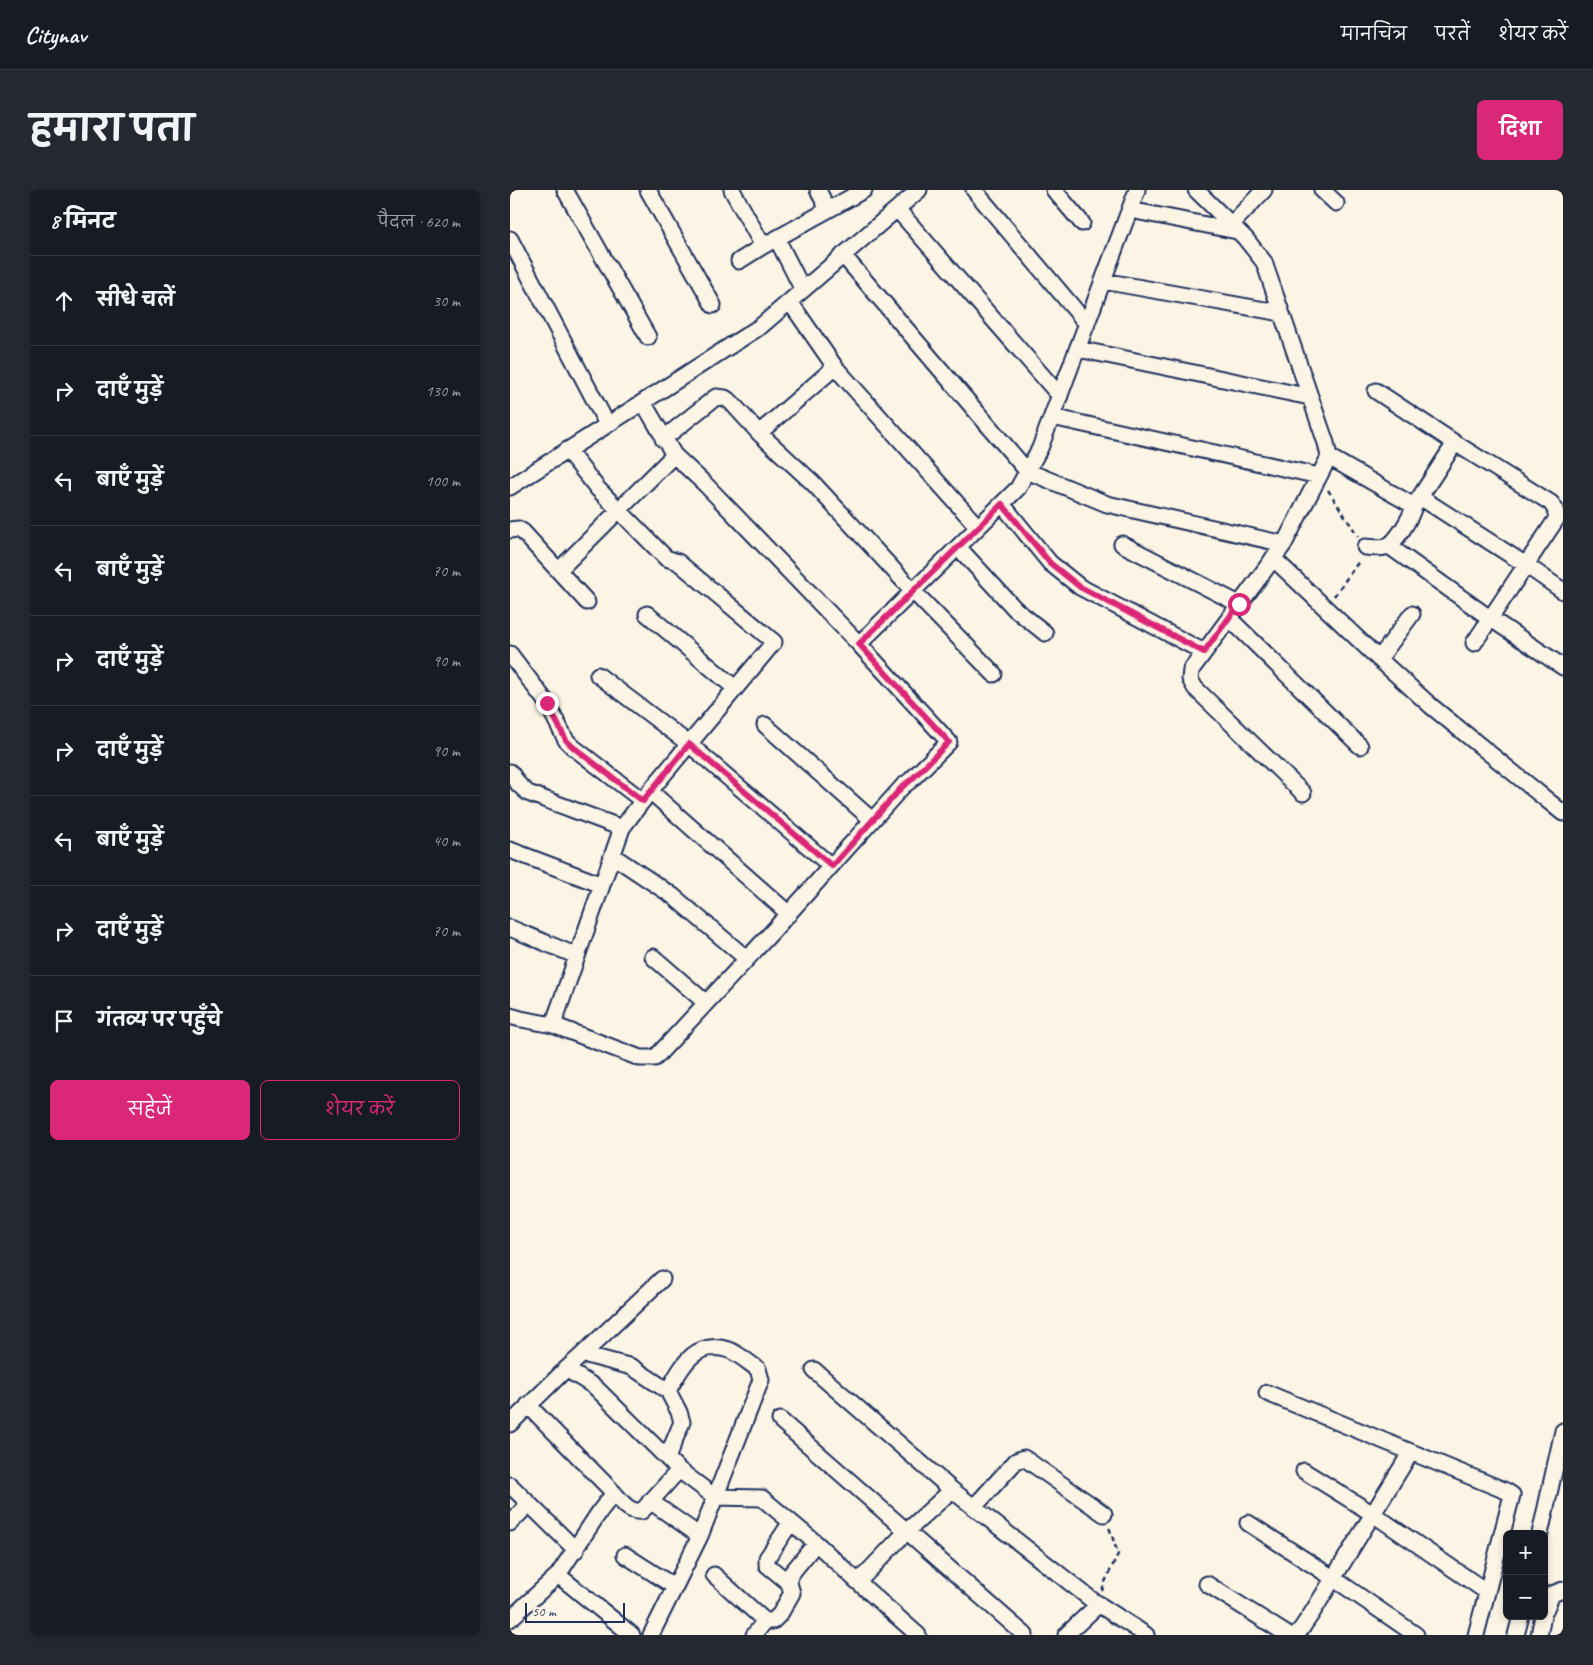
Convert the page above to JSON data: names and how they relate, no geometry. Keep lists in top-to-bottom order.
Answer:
{
  "scale_bar": "50 m",
  "page": {
    "header": "Citynav",
    "nav": ["मानचित्र", "परतें", "शेयर करें"],
    "title": "हमारा पता",
    "buttons": [
      "दिशा",
      ["सहेजें", "शेयर करें"]
    ],
    "heading": ["8 मिनट", "पैदल · 620 m"],
    "list": [
      ["सीधे चलें", "30 m"],
      ["दाएँ मुड़ें", "130 m"],
      ["बाएँ मुड़ें", "100 m"],
      ["बाएँ मुड़ें", "70 m"],
      ["दाएँ मुड़ें", "90 m"],
      ["दाएँ मुड़ें", "90 m"],
      ["बाएँ मुड़ें", "40 m"],
      ["दाएँ मुड़ें", "70 m"],
      "गंतव्य पर पहुँचे"
    ],
    "map_buttons": ["+", "−"],
    "scale": "50 m"
  }
}
